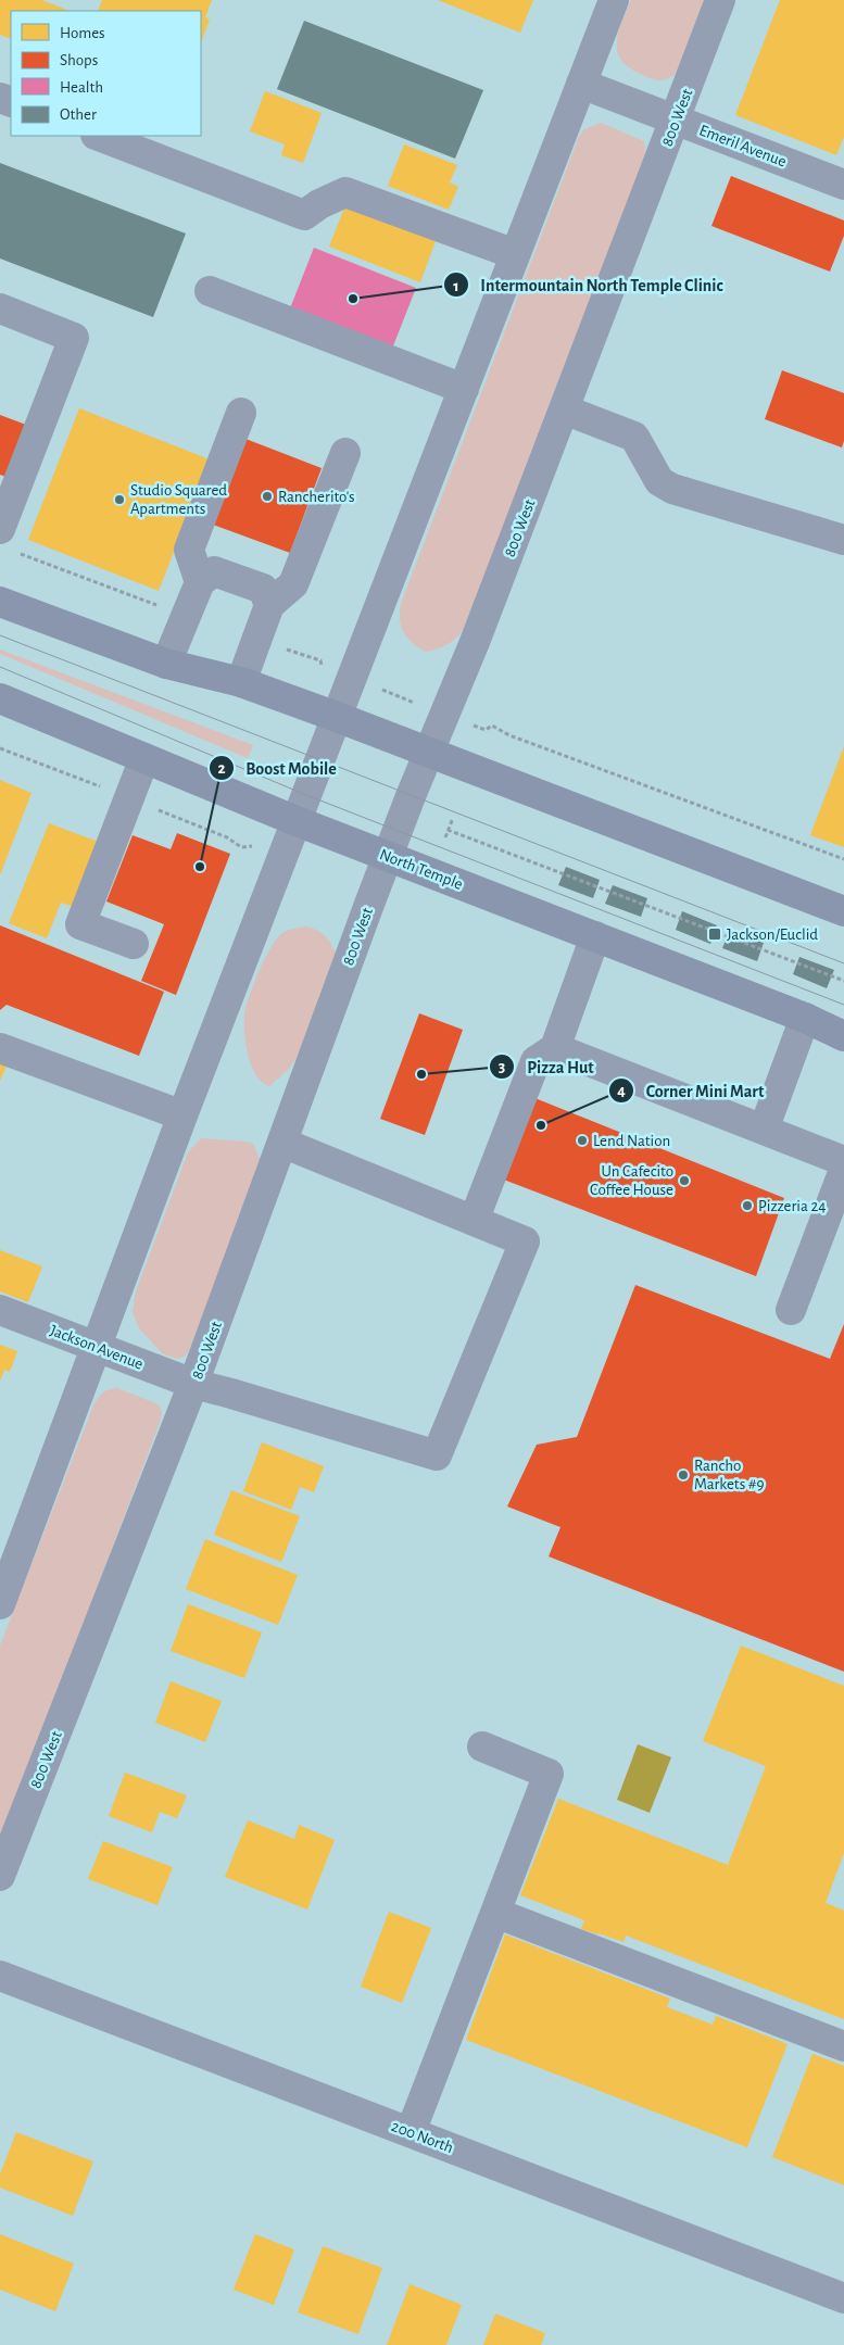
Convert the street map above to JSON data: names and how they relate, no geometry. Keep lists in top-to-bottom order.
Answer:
{
  "streets": {
    "main road": ["North Temple"],
    "street": [
      "800 West",
      "Emeril Avenue",
      "Jackson Avenue",
      "200 North"
    ]
  },
  "crossings": [
    ["800 West", "Emeril Avenue"],
    ["800 West", "North Temple"],
    ["800 West", "Jackson Avenue"]
  ],
  "places": {
    "other": [
      "Intermountain North Temple Clinic",
      "Rancherito's",
      "Studio Squared Apartments",
      "Boost Mobile",
      "Pizza Hut",
      "Corner Mini Mart",
      "Lend Nation",
      "Un Cafecito Coffee House",
      "Pizzeria 24",
      "Rancho Markets #9"
    ],
    "transit": ["Jackson/Euclid"]
  },
  "legend": [
    "Homes",
    "Shops",
    "Health",
    "Other"
  ]
}
